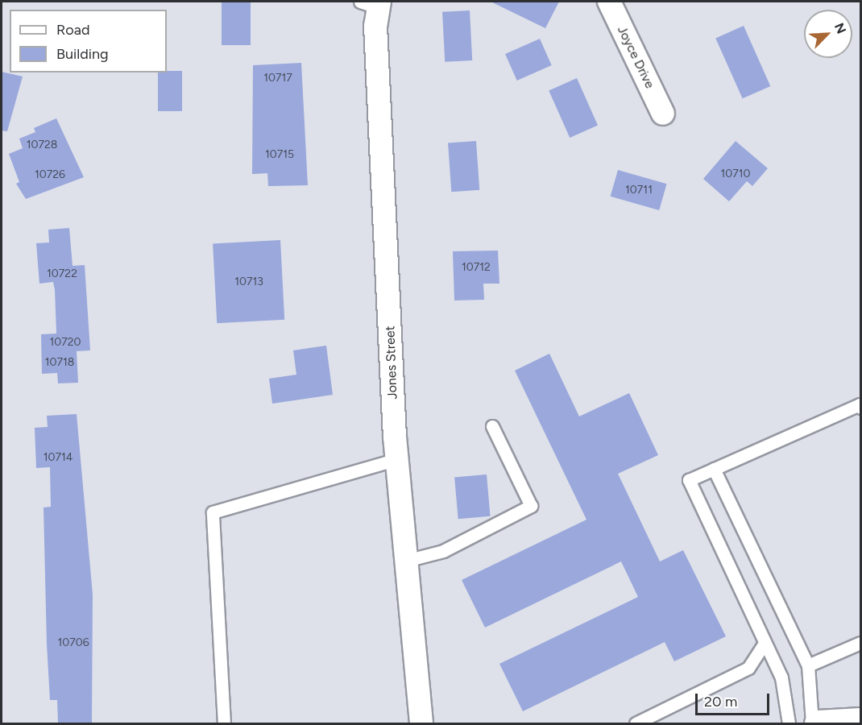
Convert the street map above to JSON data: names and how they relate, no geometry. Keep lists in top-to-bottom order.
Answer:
{
  "streets": {
    "street": ["Joyce Drive", "Jones Street"]
  },
  "house_numbers": [
    "10717",
    "10728",
    "10715",
    "10710",
    "10726",
    "10711",
    "10712",
    "10722",
    "10713",
    "10720",
    "10718",
    "10714",
    "10706"
  ],
  "legend": ["Road", "Building"],
  "scale_bar": "20 m",
  "north": "top right"
}
